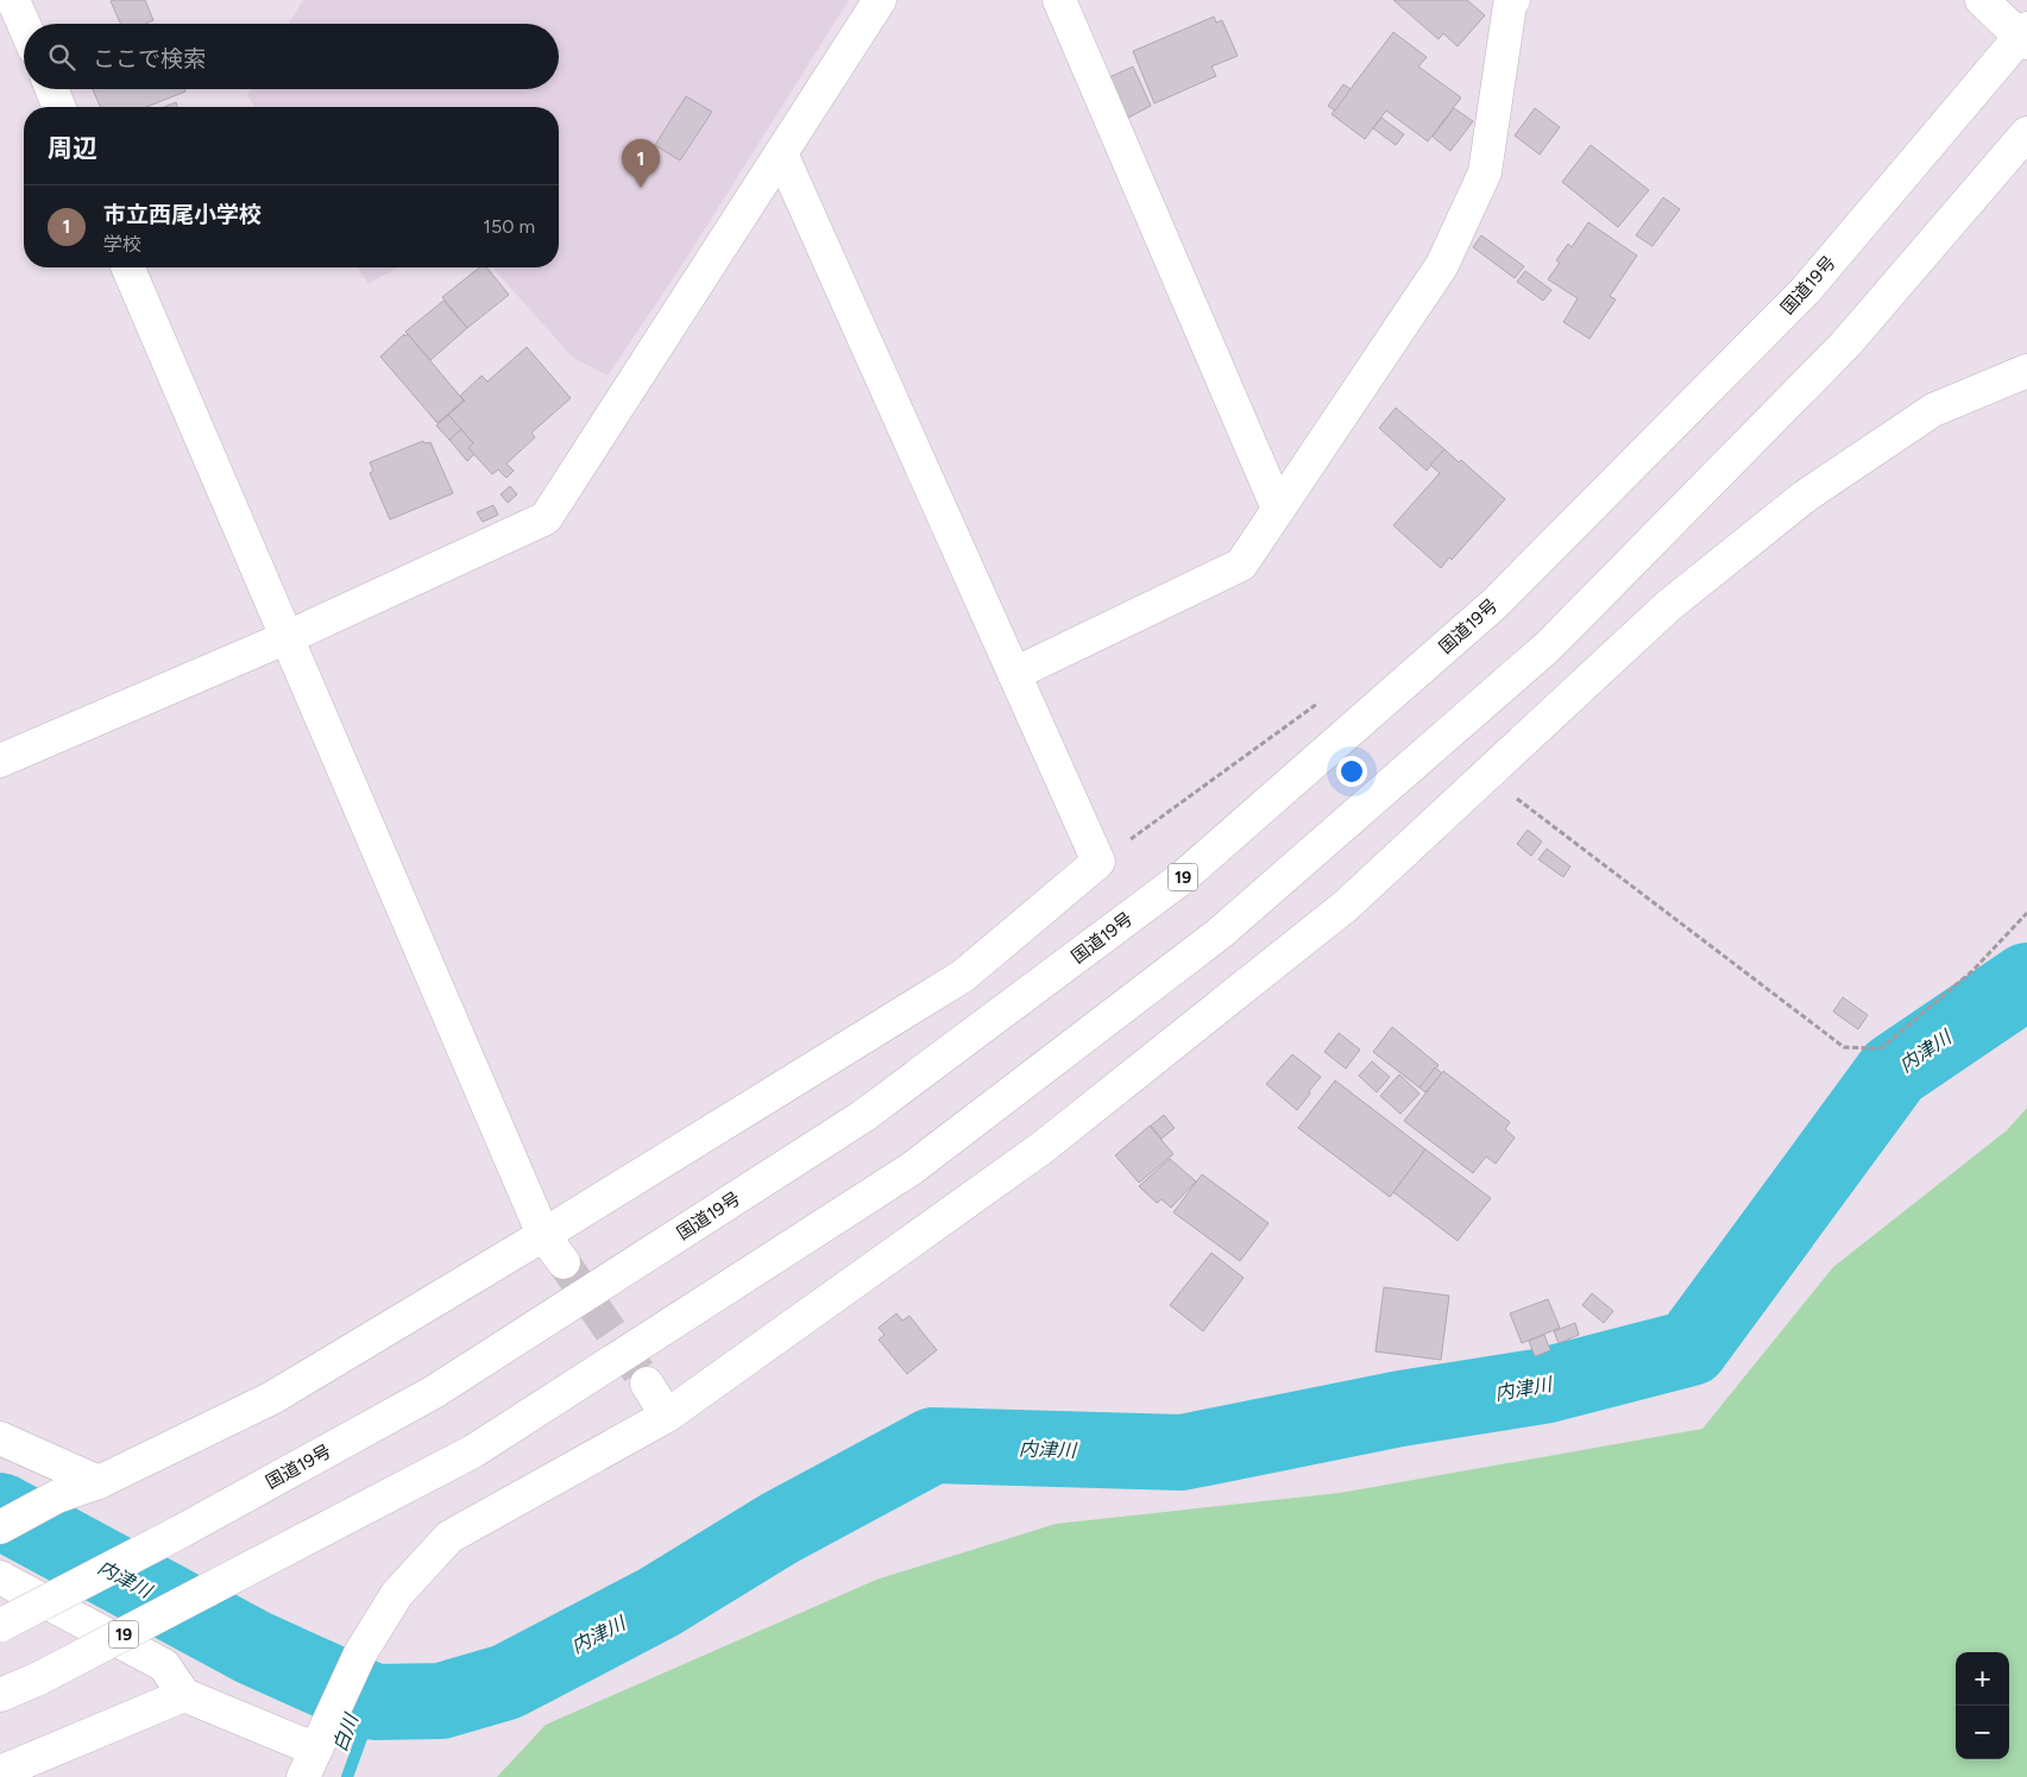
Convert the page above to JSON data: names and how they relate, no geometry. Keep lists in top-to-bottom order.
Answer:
{
  "streets": {
    "main road": ["国道19号", "19"]
  },
  "water": ["内津川", "白川"],
  "page": {
    "search": "ここで検索",
    "heading": "周辺",
    "pins": "1",
    "list": [
      {
        "mark": "1",
        "name": "市立西尾小学校",
        "note": "学校",
        "value": "150 m"
      }
    ],
    "map_buttons": ["+", "−"]
  }
}
